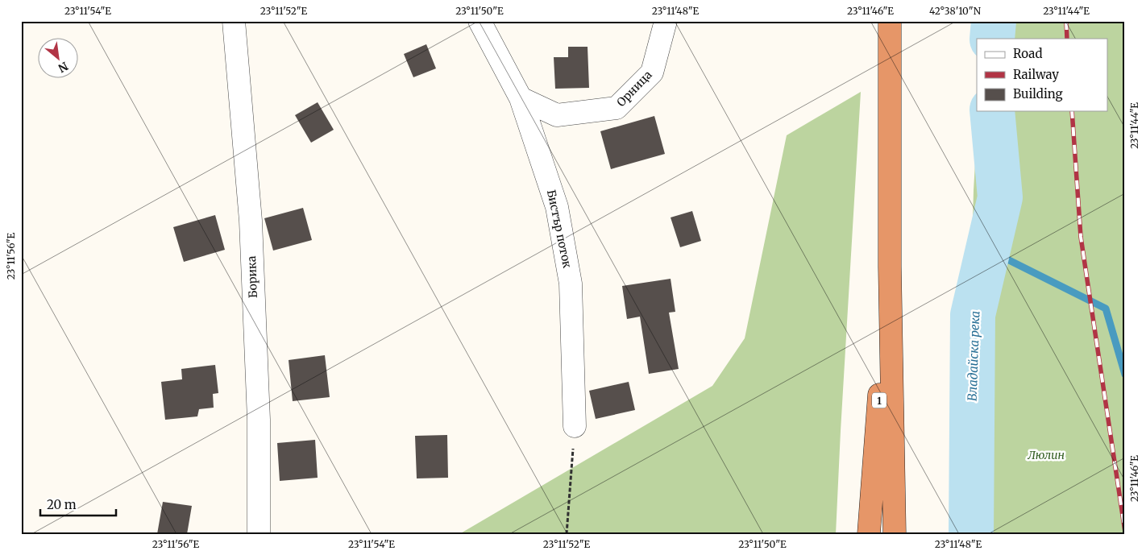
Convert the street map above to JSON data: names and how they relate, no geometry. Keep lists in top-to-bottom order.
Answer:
{
  "streets": {
    "highway": ["1"],
    "street": ["Орница", "Бистър поток", "Борика"]
  },
  "crossings": [
    ["Орница", "Бистър поток"]
  ],
  "water": ["Владайска река"],
  "parks": ["Люлин"],
  "legend": ["Road", "Railway", "Building"],
  "scale_bar": "20 m",
  "north": "bottom right",
  "coordinates": [
    "23°11'54\"E",
    "23°11'52\"E",
    "23°11'50\"E",
    "23°11'48\"E",
    "23°11'46\"E",
    "42°38'10\"N",
    "23°11'44\"E",
    "23°11'56\"E"
  ]
}
